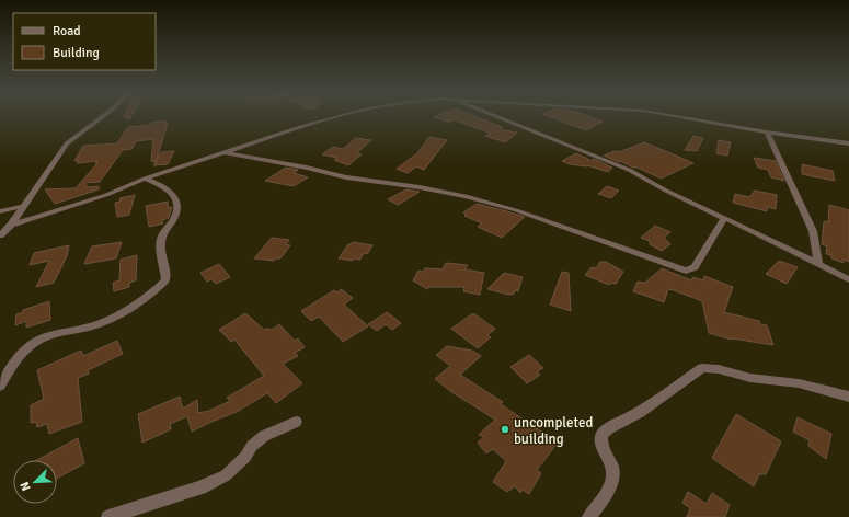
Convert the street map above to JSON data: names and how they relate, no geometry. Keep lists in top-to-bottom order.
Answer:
{
  "places": ["uncompleted building"],
  "legend": ["Road", "Building"],
  "north": "bottom left"
}
